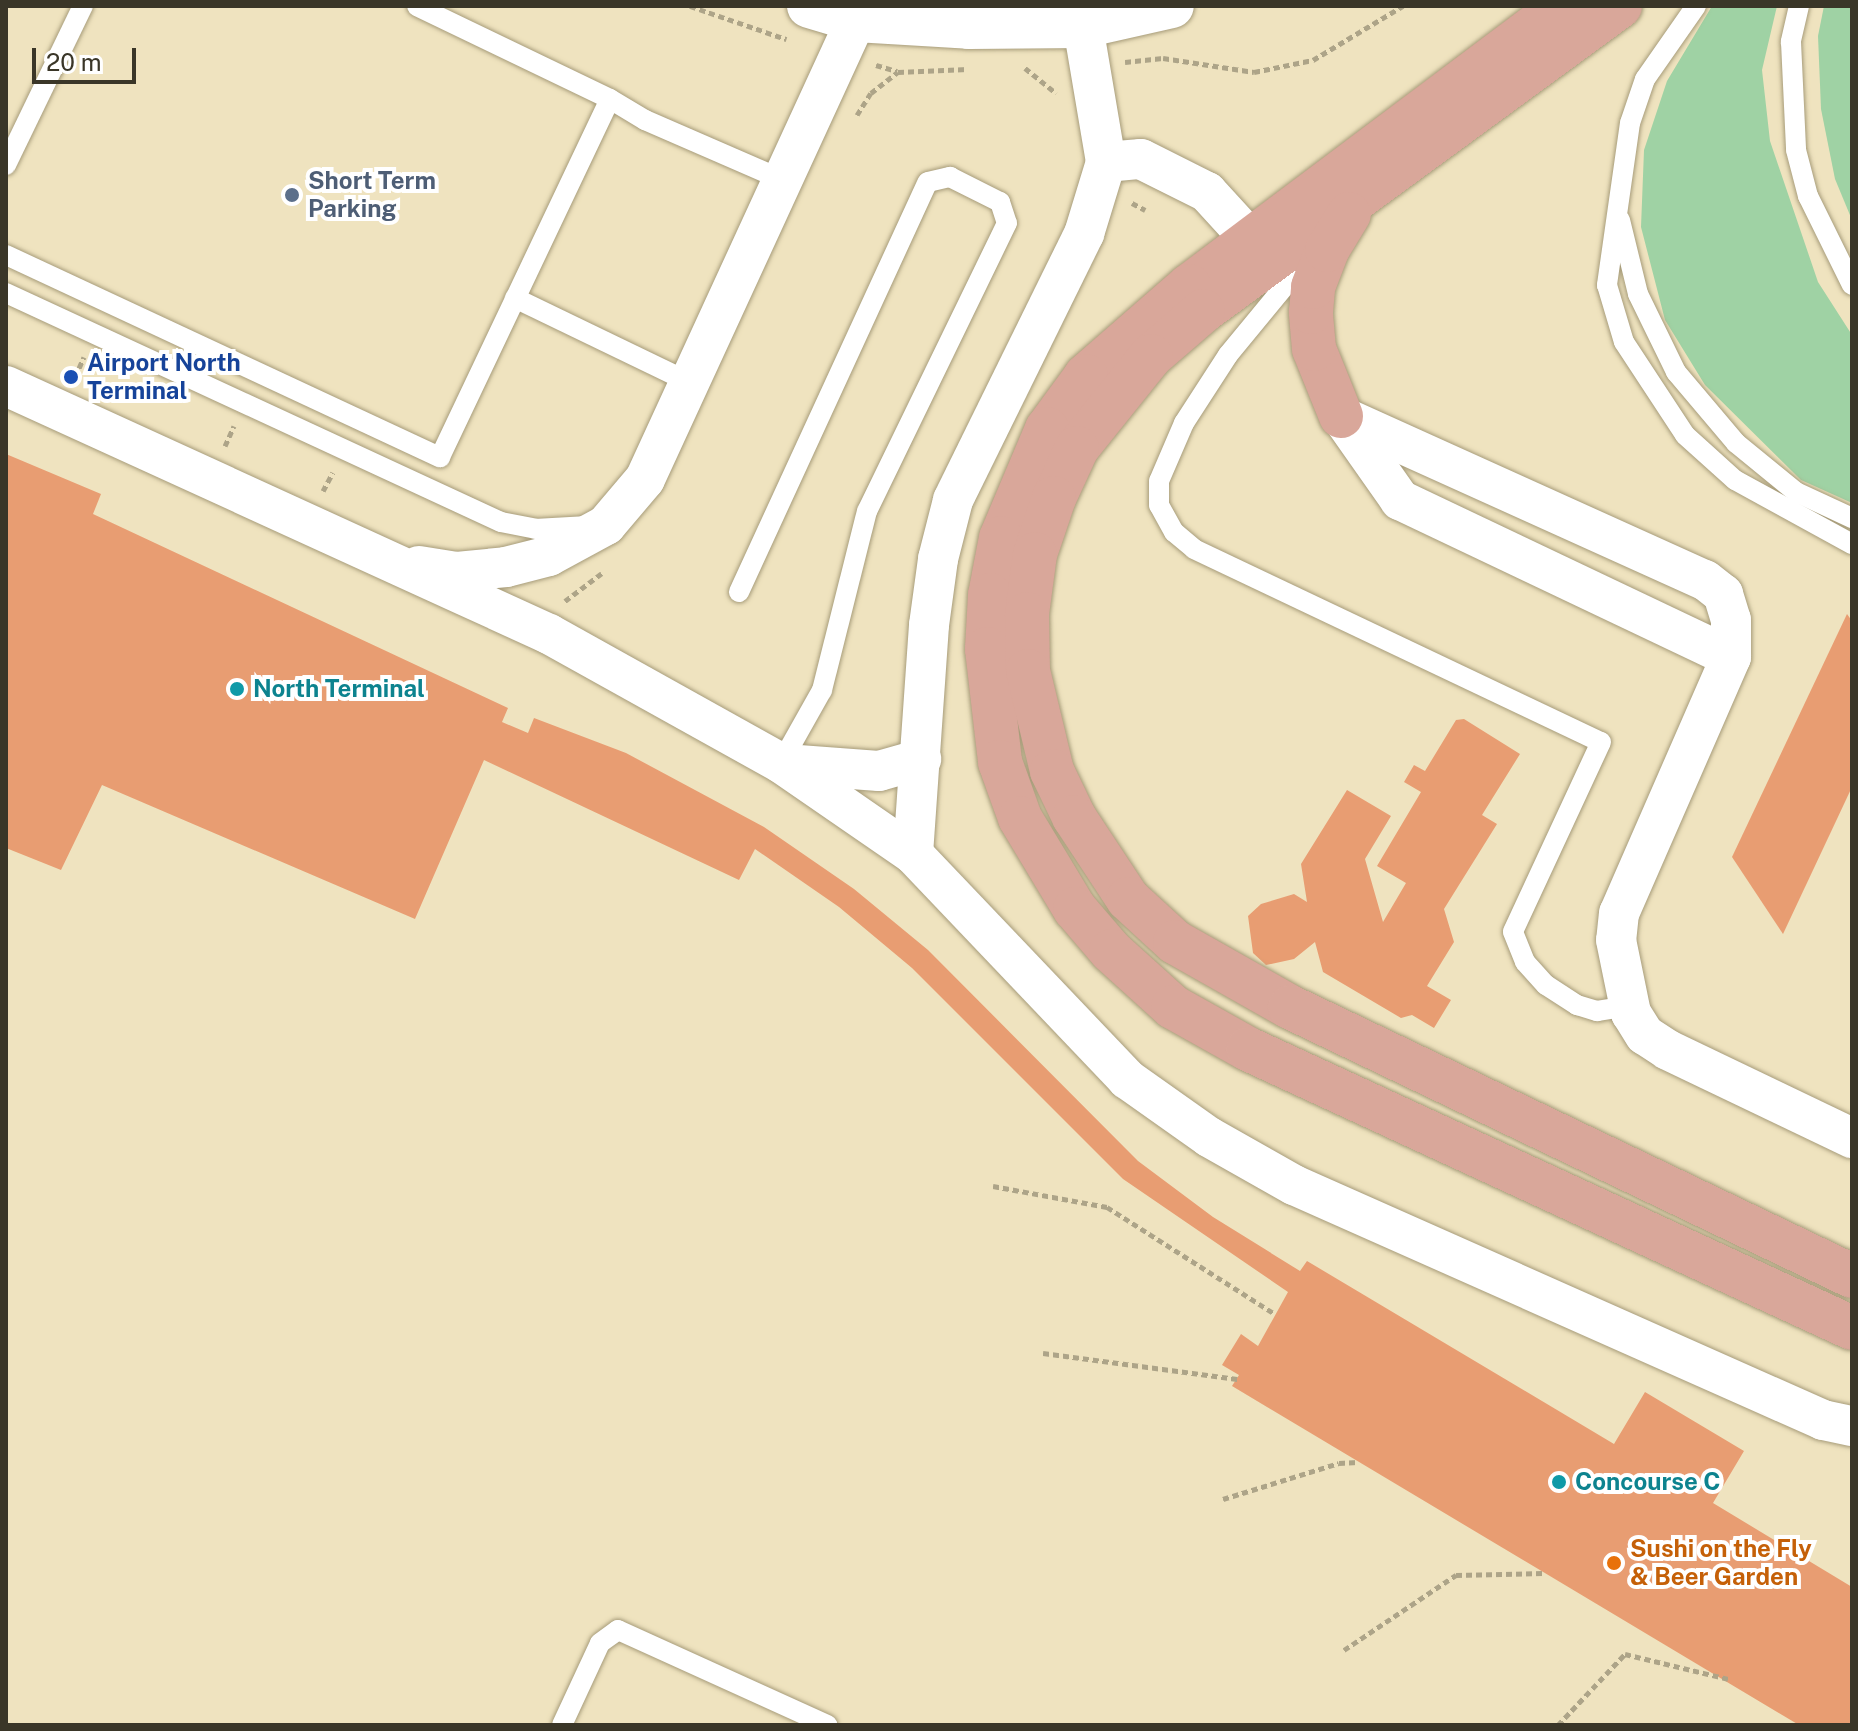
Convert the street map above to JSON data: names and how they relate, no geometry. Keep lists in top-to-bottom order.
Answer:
{
  "places": [
    "Short Term Parking",
    "Airport North Terminal",
    "North Terminal",
    "Concourse C",
    "Sushi on the Fly & Beer Garden"
  ],
  "scale_bar": "20 m"
}
